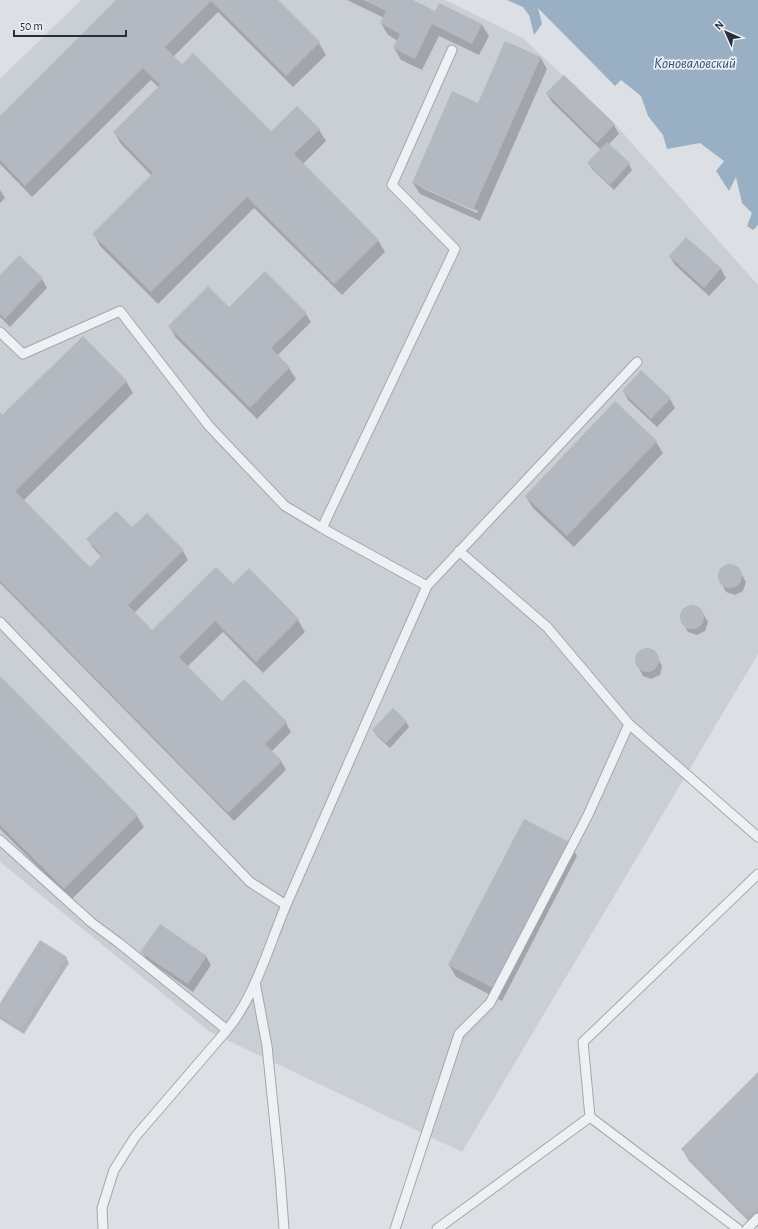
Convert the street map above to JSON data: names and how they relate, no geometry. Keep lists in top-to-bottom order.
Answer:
{
  "water": ["Коноваловский"],
  "scale_bar": "50 m",
  "north": "top left"
}
